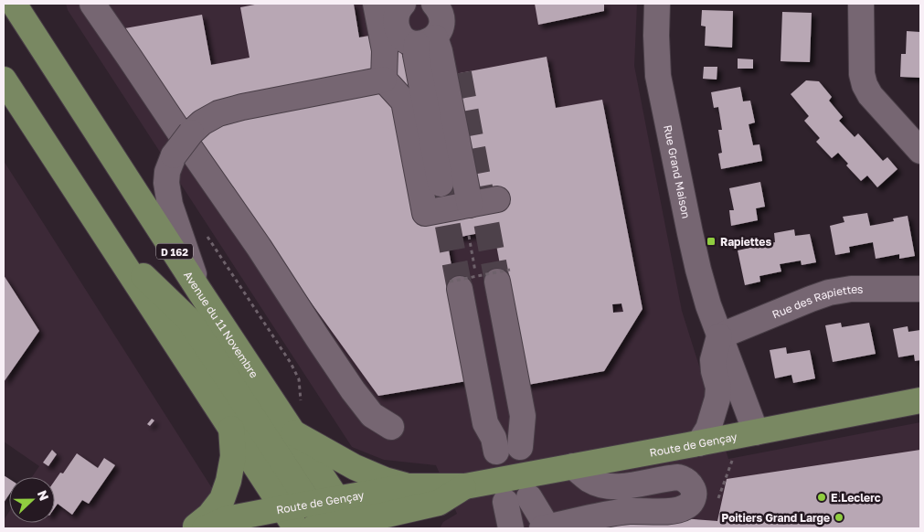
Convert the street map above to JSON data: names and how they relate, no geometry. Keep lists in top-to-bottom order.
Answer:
{
  "streets": {
    "main road": ["D 162", "Avenue du 11 Novembre", "Route de Gençay"],
    "street": ["Rue Grand Maison", "Rue des Rapiettes"]
  },
  "crossings": [
    ["Rue Grand Maison", "Rue des Rapiettes"],
    ["Rue Grand Maison", "Route de Gençay"],
    ["Avenue du 11 Novembre", "Route de Gençay"]
  ],
  "places": {
    "transit": ["Rapiettes"],
    "other": ["E.Leclerc", "Poitiers Grand Large"]
  },
  "north": "right"
}
